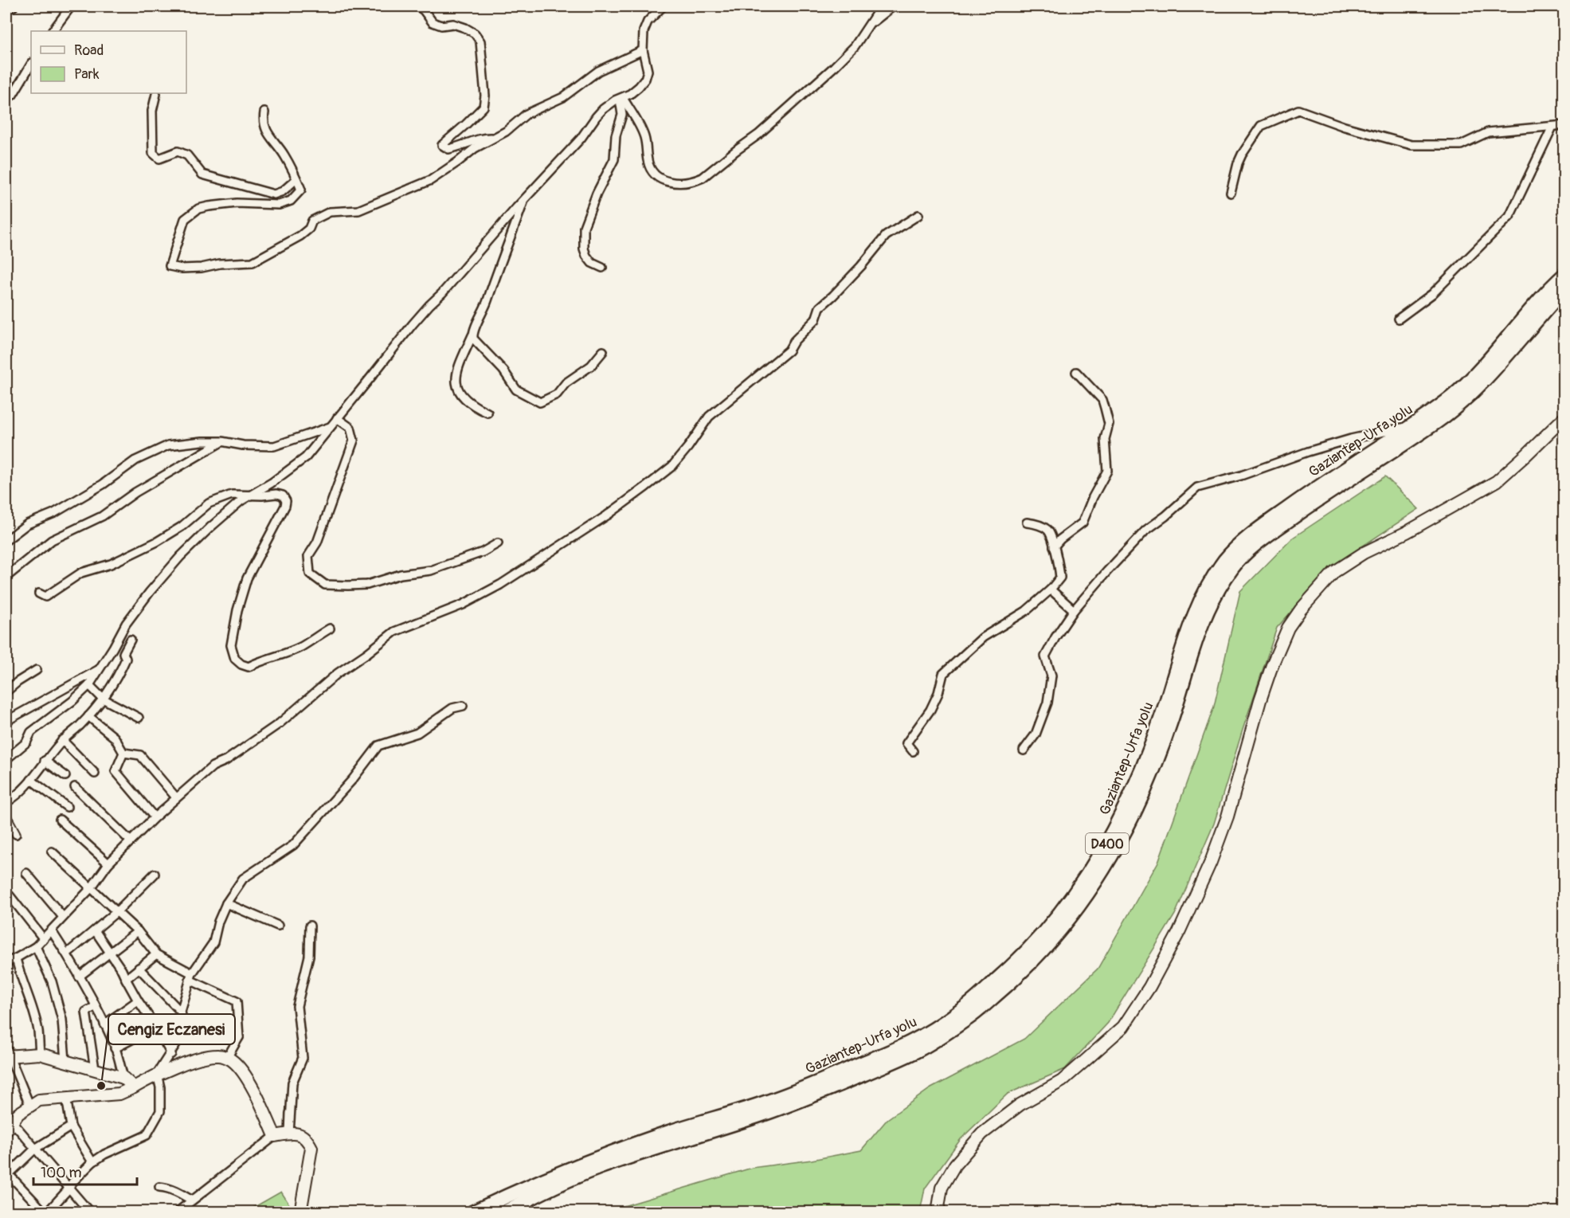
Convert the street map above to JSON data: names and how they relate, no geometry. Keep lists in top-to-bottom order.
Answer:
{
  "streets": {
    "highway": ["Gaziantep-Urfa yolu", "D400"]
  },
  "places": ["Cengiz Eczanesi"],
  "legend": ["Road", "Park"],
  "scale_bar": "100 m"
}
